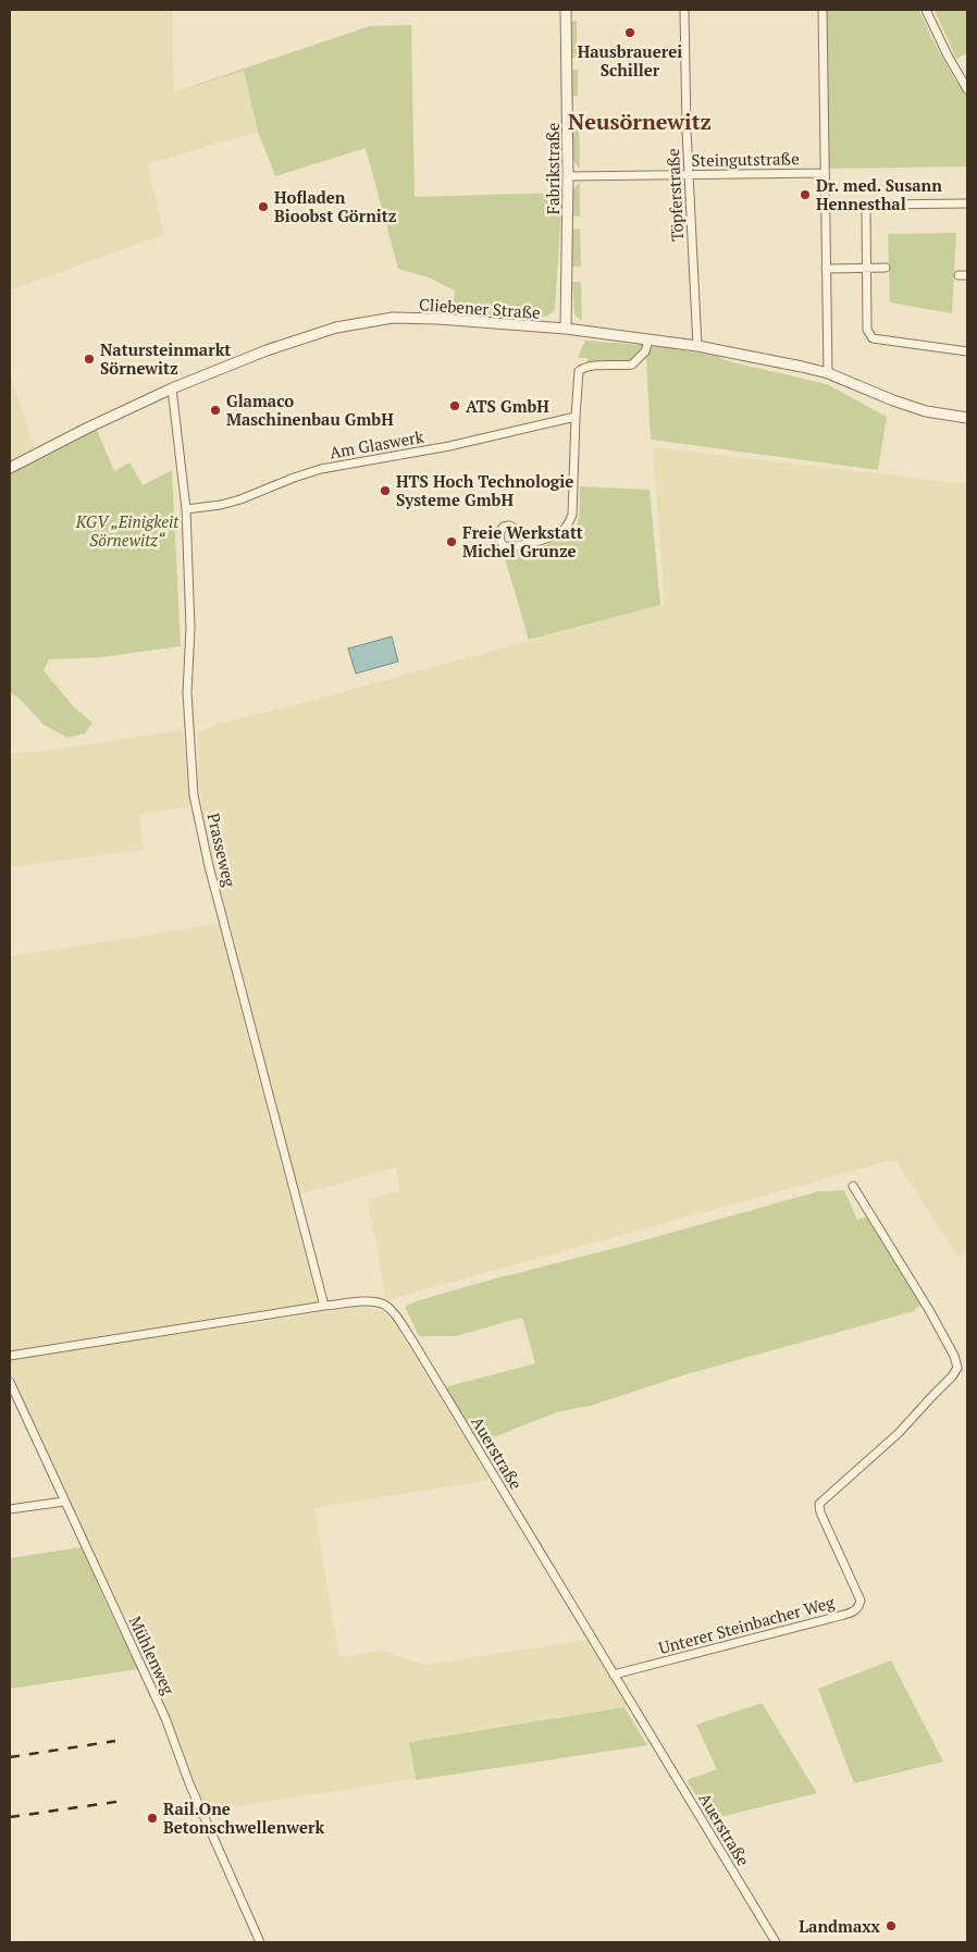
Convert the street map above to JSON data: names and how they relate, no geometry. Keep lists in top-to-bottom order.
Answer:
{
  "streets": {
    "street": [
      "Steingutstraße",
      "Fabrikstraße",
      "Töpferstraße",
      "Cliebener Straße",
      "Am Glaswerk",
      "Prasseweg",
      "Auerstraße",
      "Unterer Steinbacher Weg",
      "Mühlenweg"
    ]
  },
  "crossings": [
    ["Steingutstraße", "Fabrikstraße"],
    ["Steingutstraße", "Töpferstraße"],
    ["Fabrikstraße", "Cliebener Straße"],
    ["Töpferstraße", "Cliebener Straße"],
    ["Cliebener Straße", "Prasseweg"],
    ["Am Glaswerk", "Prasseweg"],
    ["Prasseweg", "Auerstraße"],
    ["Auerstraße", "Unterer Steinbacher Weg"]
  ],
  "districts": ["Neusörnewitz"],
  "parks": ["KGV „Einigkeit Sörnewitz“"],
  "places": [
    "Hausbrauerei Schiller",
    "Dr. med. Susann Hennesthal",
    "Hofladen Bioobst Görnitz",
    "Natursteinmarkt Sörnewitz",
    "ATS GmbH",
    "Glamaco Maschinenbau GmbH",
    "HTS Hoch Technologie Systeme GmbH",
    "Freie Werkstatt Michel Grunze",
    "Rail.One Betonschwellenwerk",
    "Landmaxx"
  ]
}
